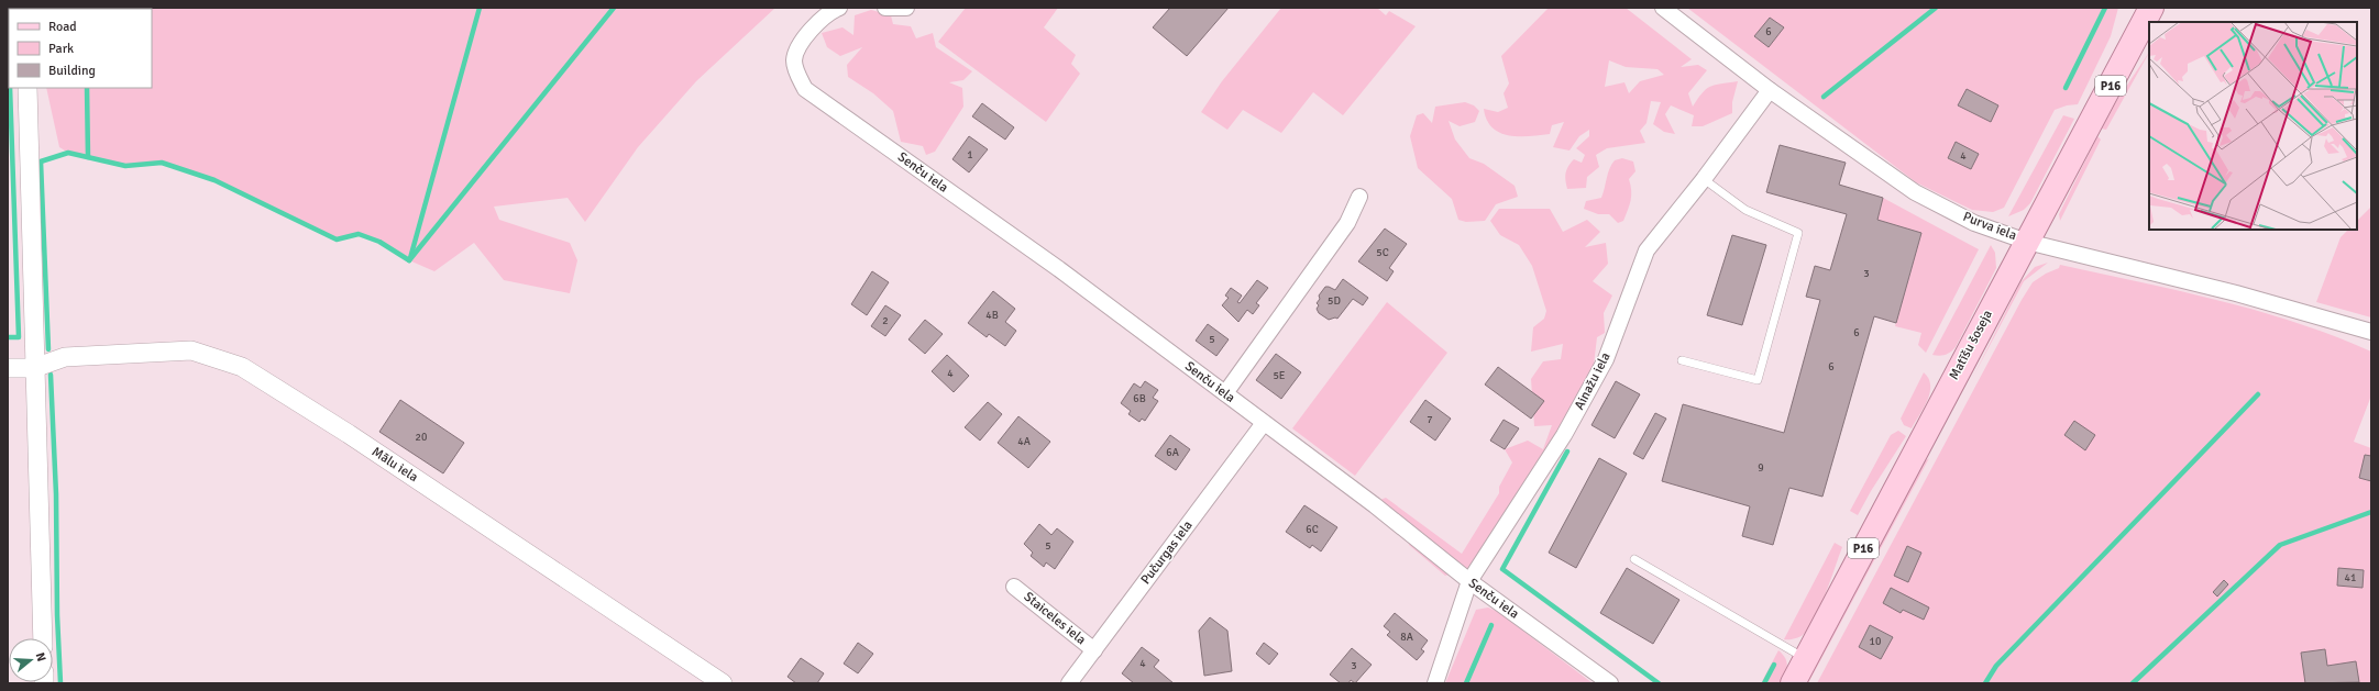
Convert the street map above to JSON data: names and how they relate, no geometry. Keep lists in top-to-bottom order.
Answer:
{
  "streets": {
    "main road": ["P16", "Matīšu šoseja"],
    "street": [
      "Senču iela",
      "Purva iela",
      "Ainažu iela",
      "Mālu iela",
      "Pučurgas iela",
      "Staiceles iela"
    ]
  },
  "crossings": [
    ["Senču iela", "Ainažu iela"],
    ["Senču iela", "Pučurgas iela"],
    ["Purva iela", "Matīšu šoseja"],
    ["Purva iela", "Ainažu iela"],
    ["Pučurgas iela", "Staiceles iela"]
  ],
  "house_numbers": [
    "6",
    "1",
    "4",
    "5C",
    "3",
    "5D",
    "4B",
    "2",
    "6",
    "5",
    "6",
    "4",
    "5E",
    "6B",
    "7",
    "20",
    "4A",
    "6A",
    "9",
    "6C",
    "5",
    "41",
    "8A",
    "10",
    "4",
    "3"
  ],
  "legend": ["Road", "Park", "Building"],
  "north": "right"
}
